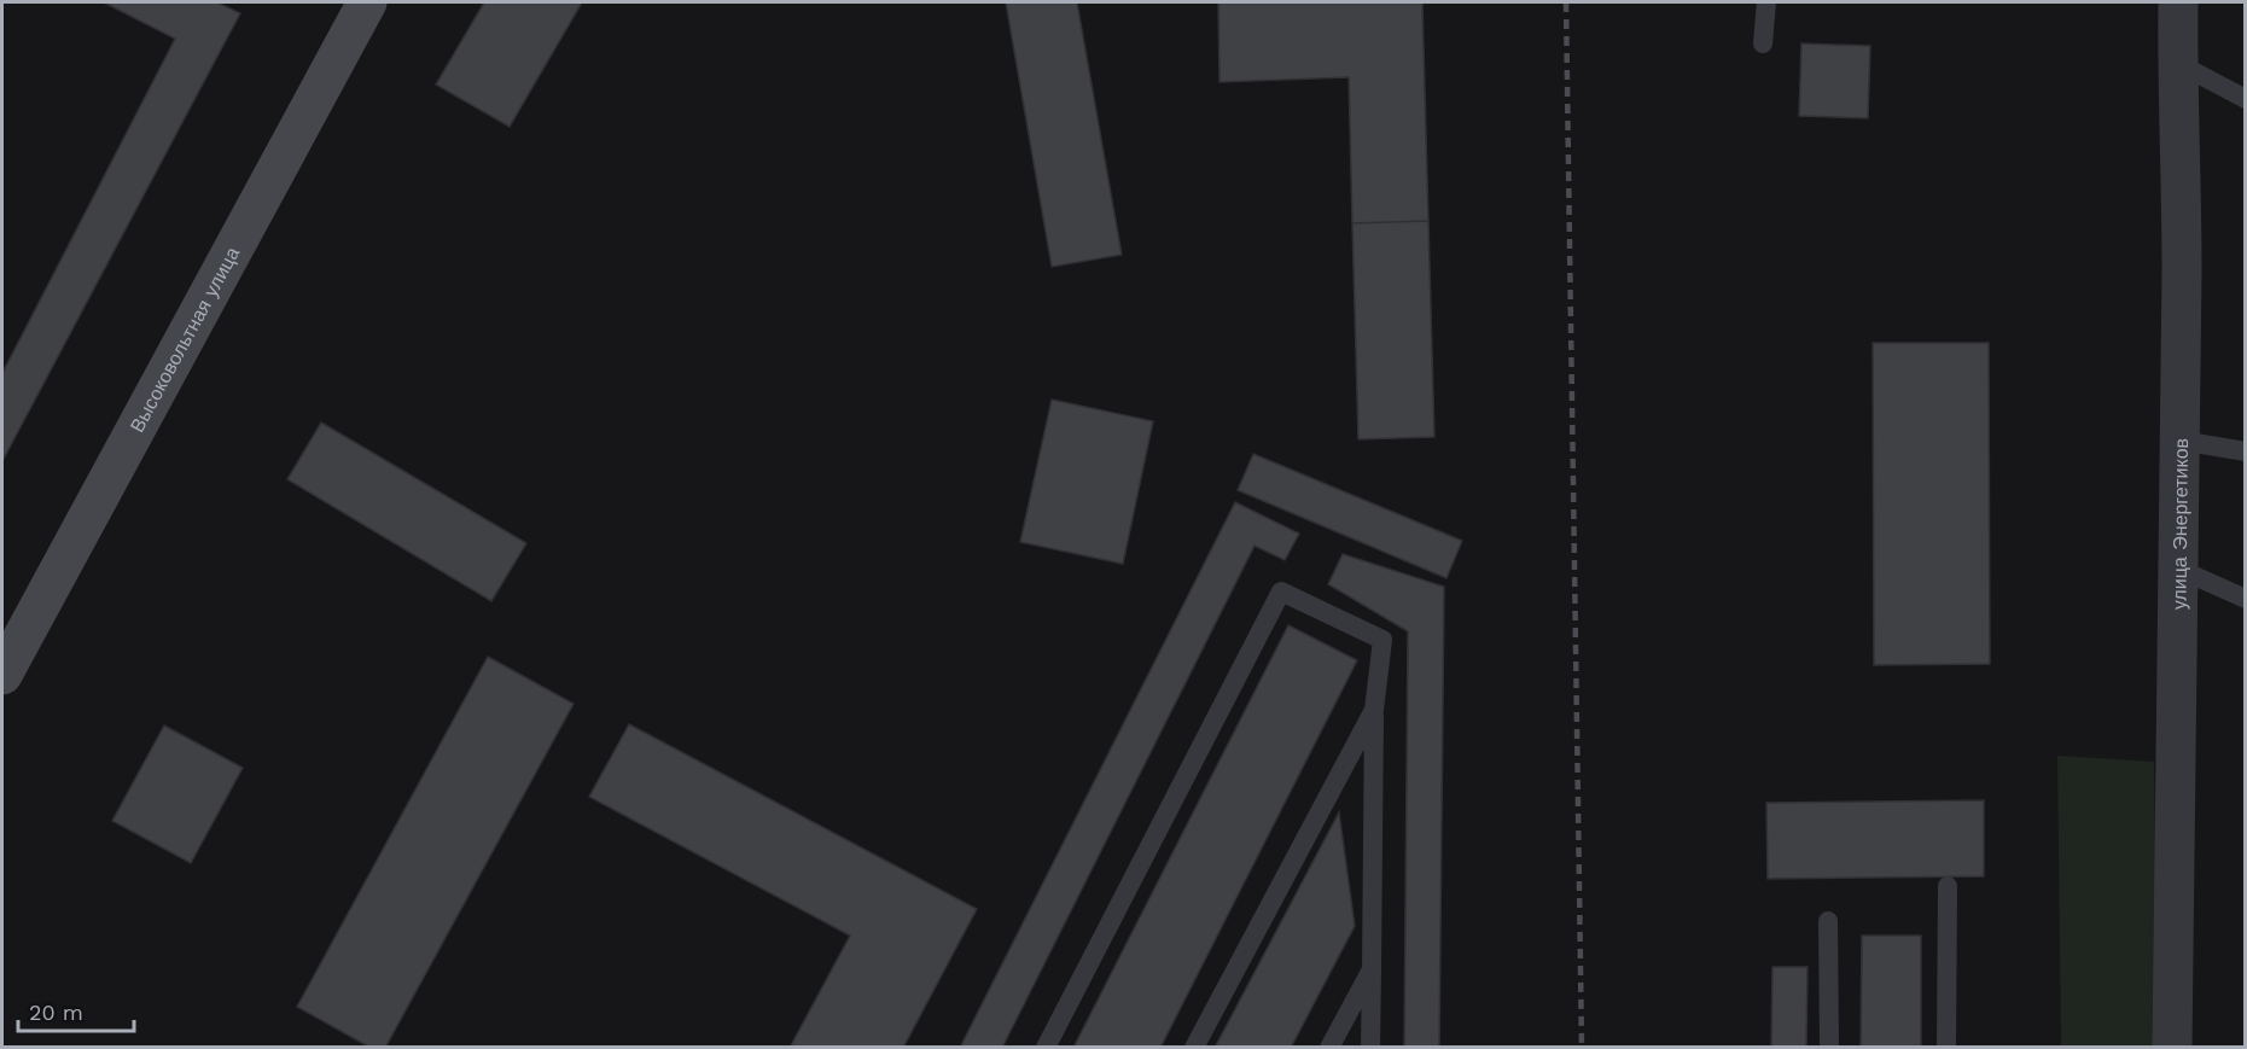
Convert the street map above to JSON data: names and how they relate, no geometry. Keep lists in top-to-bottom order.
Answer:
{
  "streets": {
    "street": ["Высоковольтная улица", "улица Энергетиков"]
  },
  "scale_bar": "20 m"
}
